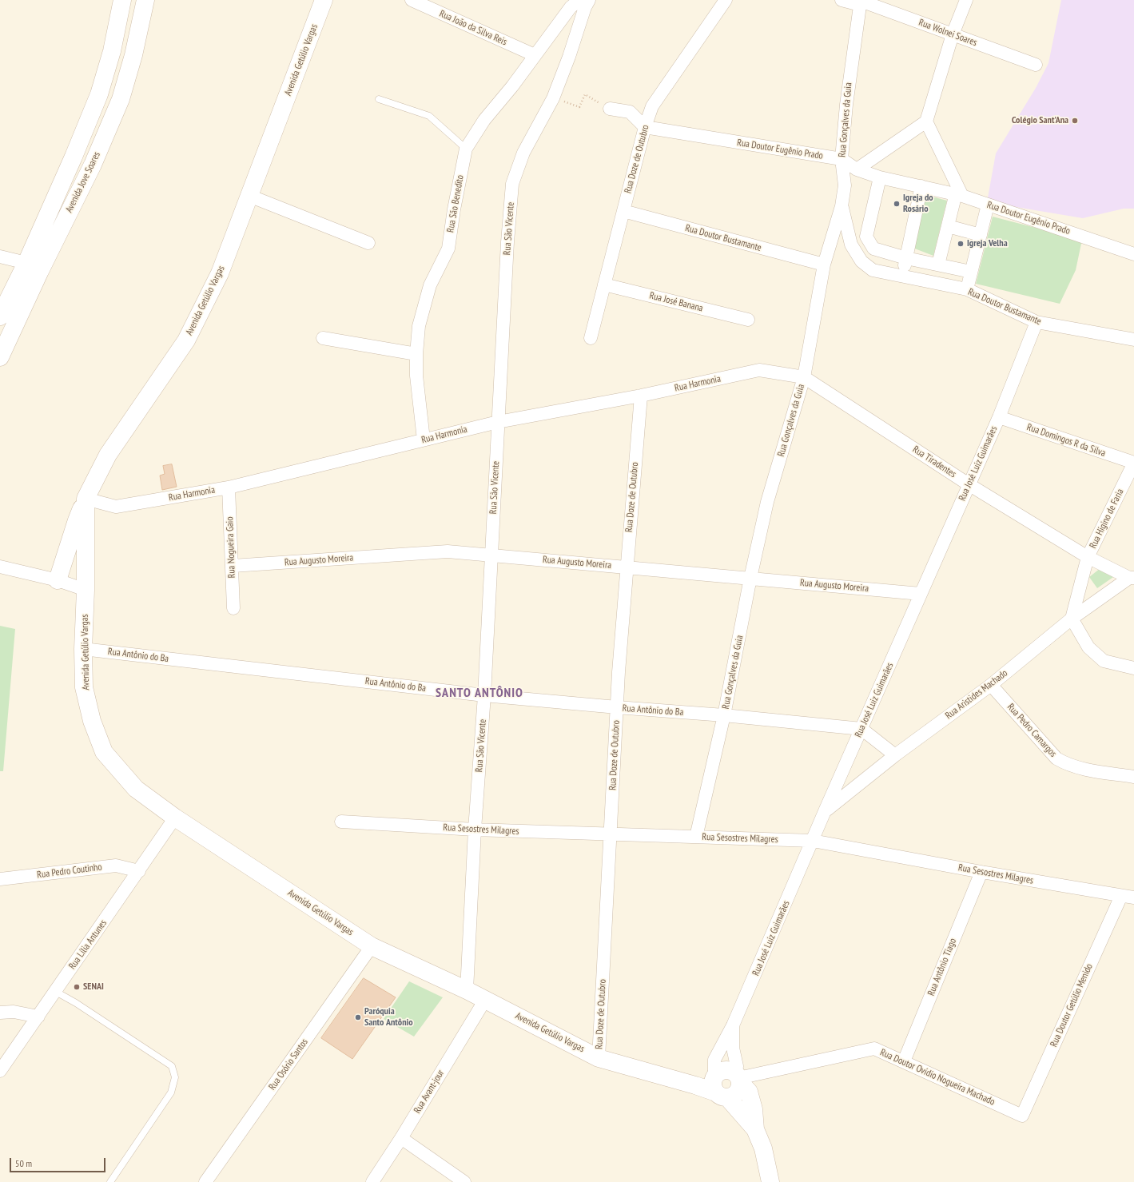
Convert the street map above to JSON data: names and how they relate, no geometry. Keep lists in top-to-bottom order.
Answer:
{
  "streets": {
    "street": [
      "Rua João da Silva Reis",
      "Rua Wolnei Soares",
      "Avenida Getúlio Vargas",
      "Rua Gonçalves da Guia",
      "Rua Doutor Eugênio Prado",
      "Rua Doze de Outubro",
      "Avenida Jove Soares",
      "Rua São Benedito",
      "Rua São Vicente",
      "Rua Doutor Bustamante",
      "Rua José Banana",
      "Rua Harmonia",
      "Rua Domingos R da Silva",
      "Rua Tiradentes",
      "Rua José Luiz Guimarães",
      "Rua Higino de Faria",
      "Rua Nogueira Gaio",
      "Rua Augusto Moreira",
      "Rua Antônio do Ba",
      "Rua Aristides Machado",
      "Rua Pedro Camargos",
      "Rua Sesostres Milagres",
      "Rua Pedro Coutinho",
      "Rua Lília Antunes",
      "Rua Antônio Tiago",
      "Rua Doutor Getúlio Menido",
      "Rua Osório Santos",
      "Rua Doutor Ovídio Nogueira Machado",
      "Rua Avant-jour"
    ]
  },
  "crossings": [
    ["Rua João da Silva Reis", "Rua São Benedito"],
    ["Rua Wolnei Soares", "Rua Gonçalves da Guia"],
    ["Avenida Getúlio Vargas", "Rua Doze de Outubro"],
    ["Avenida Getúlio Vargas", "Rua São Vicente"],
    ["Avenida Getúlio Vargas", "Rua Harmonia"],
    ["Avenida Getúlio Vargas", "Rua José Luiz Guimarães"],
    ["Avenida Getúlio Vargas", "Rua Antônio do Ba"],
    ["Avenida Getúlio Vargas", "Rua Lília Antunes"],
    ["Avenida Getúlio Vargas", "Rua Osório Santos"],
    ["Avenida Getúlio Vargas", "Rua Doutor Ovídio Nogueira Machado"],
    ["Avenida Getúlio Vargas", "Rua Avant-jour"],
    ["Rua Gonçalves da Guia", "Rua Doutor Eugênio Prado"],
    ["Rua Gonçalves da Guia", "Rua Doutor Bustamante"],
    ["Rua Gonçalves da Guia", "Rua Harmonia"],
    ["Rua Gonçalves da Guia", "Rua Tiradentes"],
    ["Rua Gonçalves da Guia", "Rua Augusto Moreira"],
    ["Rua Gonçalves da Guia", "Rua Antônio do Ba"],
    ["Rua Gonçalves da Guia", "Rua Sesostres Milagres"],
    ["Rua Doutor Eugênio Prado", "Rua Doze de Outubro"],
    ["Rua Doze de Outubro", "Rua Doutor Bustamante"],
    ["Rua Doze de Outubro", "Rua José Banana"],
    ["Rua Doze de Outubro", "Rua Harmonia"],
    ["Rua Doze de Outubro", "Rua Augusto Moreira"],
    ["Rua Doze de Outubro", "Rua Antônio do Ba"],
    ["Rua Doze de Outubro", "Rua Sesostres Milagres"],
    ["Rua São Benedito", "Rua Harmonia"],
    ["Rua São Vicente", "Rua Harmonia"],
    ["Rua São Vicente", "Rua Augusto Moreira"],
    ["Rua São Vicente", "Rua Antônio do Ba"],
    ["Rua São Vicente", "Rua Sesostres Milagres"],
    ["Rua Doutor Bustamante", "Rua José Luiz Guimarães"],
    ["Rua Harmonia", "Rua Tiradentes"],
    ["Rua Harmonia", "Rua Nogueira Gaio"],
    ["Rua Domingos R da Silva", "Rua José Luiz Guimarães"],
    ["Rua Domingos R da Silva", "Rua Higino de Faria"],
    ["Rua Tiradentes", "Rua José Luiz Guimarães"],
    ["Rua Tiradentes", "Rua Higino de Faria"],
    ["Rua Tiradentes", "Rua Aristides Machado"],
    ["Rua José Luiz Guimarães", "Rua Augusto Moreira"],
    ["Rua José Luiz Guimarães", "Rua Antônio do Ba"],
    ["Rua José Luiz Guimarães", "Rua Aristides Machado"],
    ["Rua José Luiz Guimarães", "Rua Sesostres Milagres"],
    ["Rua José Luiz Guimarães", "Rua Doutor Ovídio Nogueira Machado"],
    ["Rua Higino de Faria", "Rua Aristides Machado"],
    ["Rua Nogueira Gaio", "Rua Augusto Moreira"],
    ["Rua Aristides Machado", "Rua Pedro Camargos"],
    ["Rua Sesostres Milagres", "Rua Antônio Tiago"],
    ["Rua Sesostres Milagres", "Rua Doutor Getúlio Menido"],
    ["Rua Pedro Coutinho", "Rua Lília Antunes"],
    ["Rua Antônio Tiago", "Rua Doutor Ovídio Nogueira Machado"],
    ["Rua Doutor Getúlio Menido", "Rua Doutor Ovídio Nogueira Machado"]
  ],
  "districts": ["SANTO ANTÔNIO"],
  "places": [
    "Colégio Sant'Ana",
    "Igreja do Rosário",
    "Igreja Velha",
    "SENAI",
    "Paróquia Santo Antônio"
  ],
  "scale_bar": "50 m"
}
